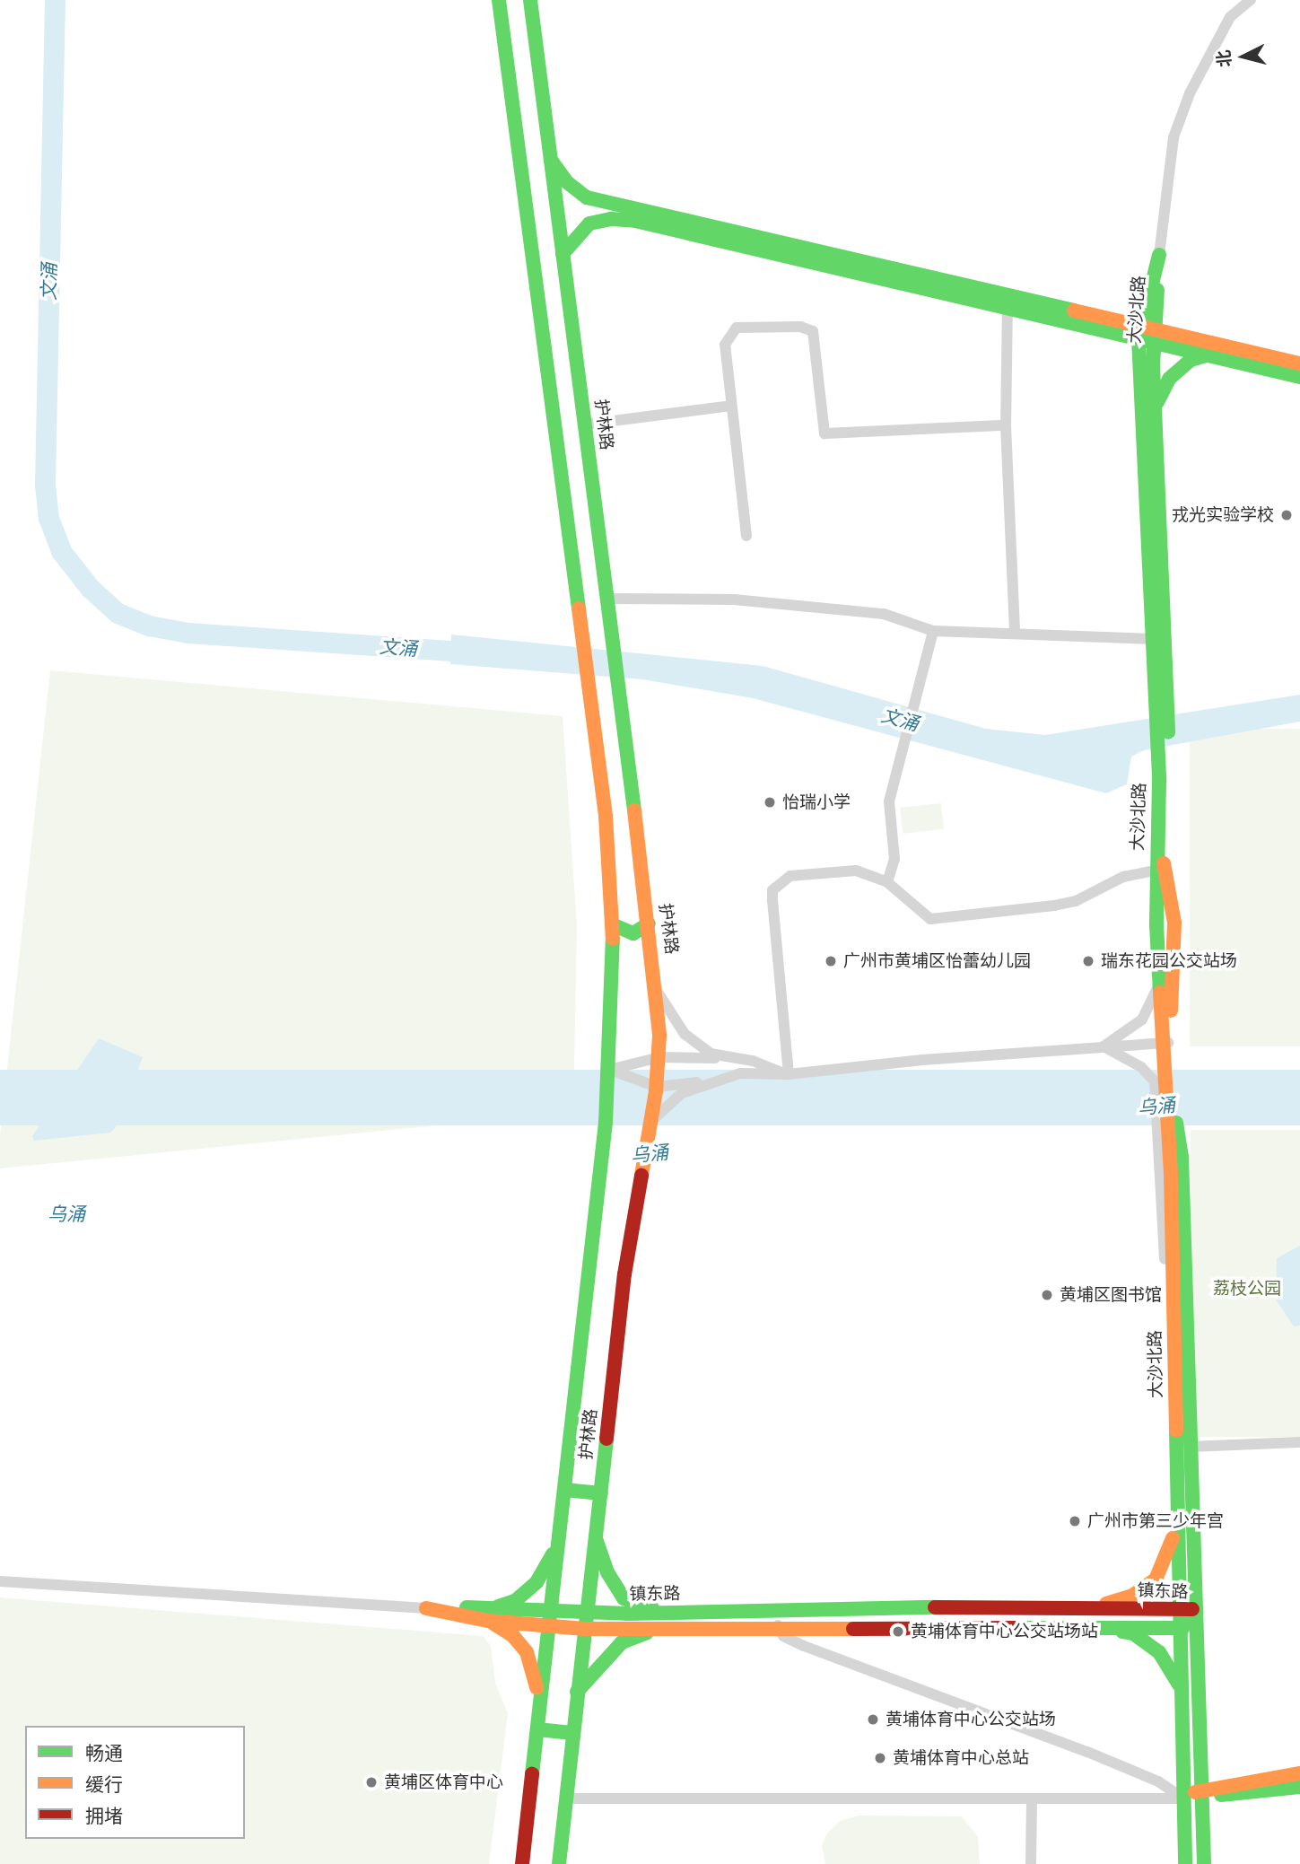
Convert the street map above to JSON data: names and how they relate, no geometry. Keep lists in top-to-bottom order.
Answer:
{
  "streets": {
    "street": ["大沙北路", "护林路", "镇东路"]
  },
  "crossings": [
    ["大沙北路", "镇东路"],
    ["护林路", "镇东路"]
  ],
  "water": ["文涌", "乌涌"],
  "parks": ["荔枝公园"],
  "places": [
    "戎光实验学校",
    "怡瑞小学",
    "广州市黄埔区怡蕾幼儿园",
    "瑞东花园公交站场",
    "黄埔区图书馆",
    "广州市第三少年宫",
    "黄埔体育中心公交站场站",
    "黄埔体育中心公交站场",
    "黄埔体育中心总站",
    "黄埔区体育中心"
  ],
  "legend": ["畅通", "缓行", "拥堵"],
  "north": "left"
}
